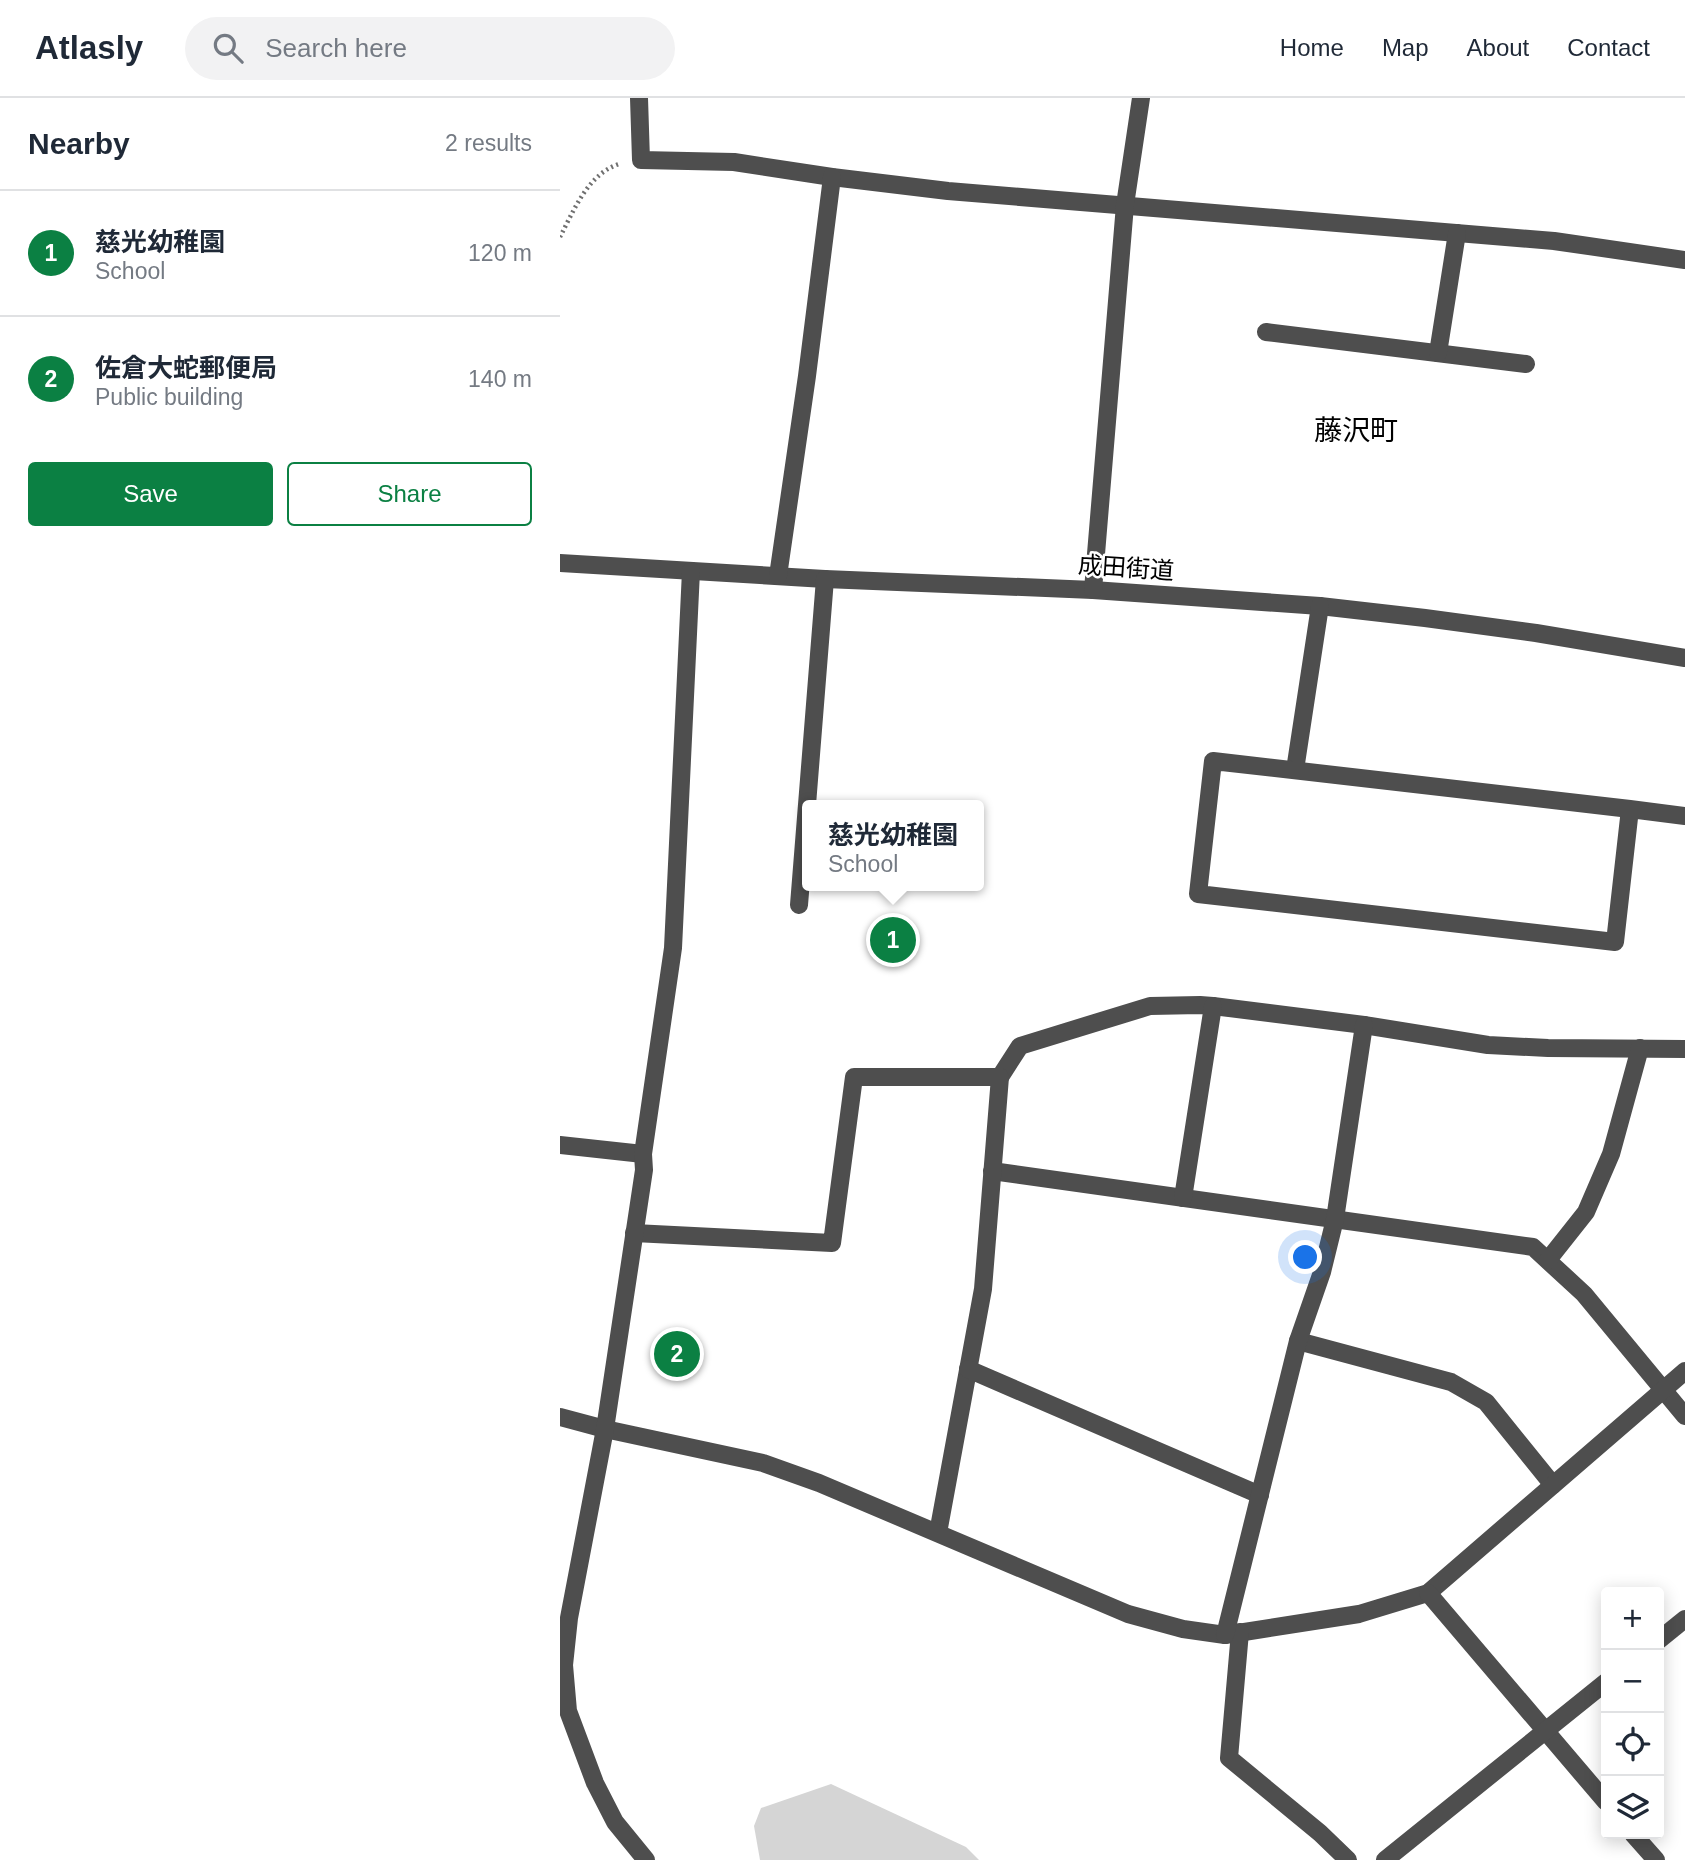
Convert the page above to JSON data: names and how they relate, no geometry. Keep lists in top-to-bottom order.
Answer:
{
  "streets": {
    "street": ["成田街道"]
  },
  "districts": ["藤沢町"],
  "page": {
    "header": "Atlasly",
    "search": "Search here",
    "nav": [
      "Home",
      "Map",
      "About",
      "Contact"
    ],
    "heading": ["Nearby", "2 results"],
    "list": [
      {
        "mark": "1",
        "name": "慈光幼稚園",
        "note": "School",
        "value": "120 m"
      },
      {
        "mark": "2",
        "name": "佐倉大蛇郵便局",
        "note": "Public building",
        "value": "140 m"
      }
    ],
    "buttons": ["Save", "Share"],
    "popup": ["慈光幼稚園", "School"],
    "pins": ["1", "2"],
    "map_buttons": ["+", "−"]
  }
}
